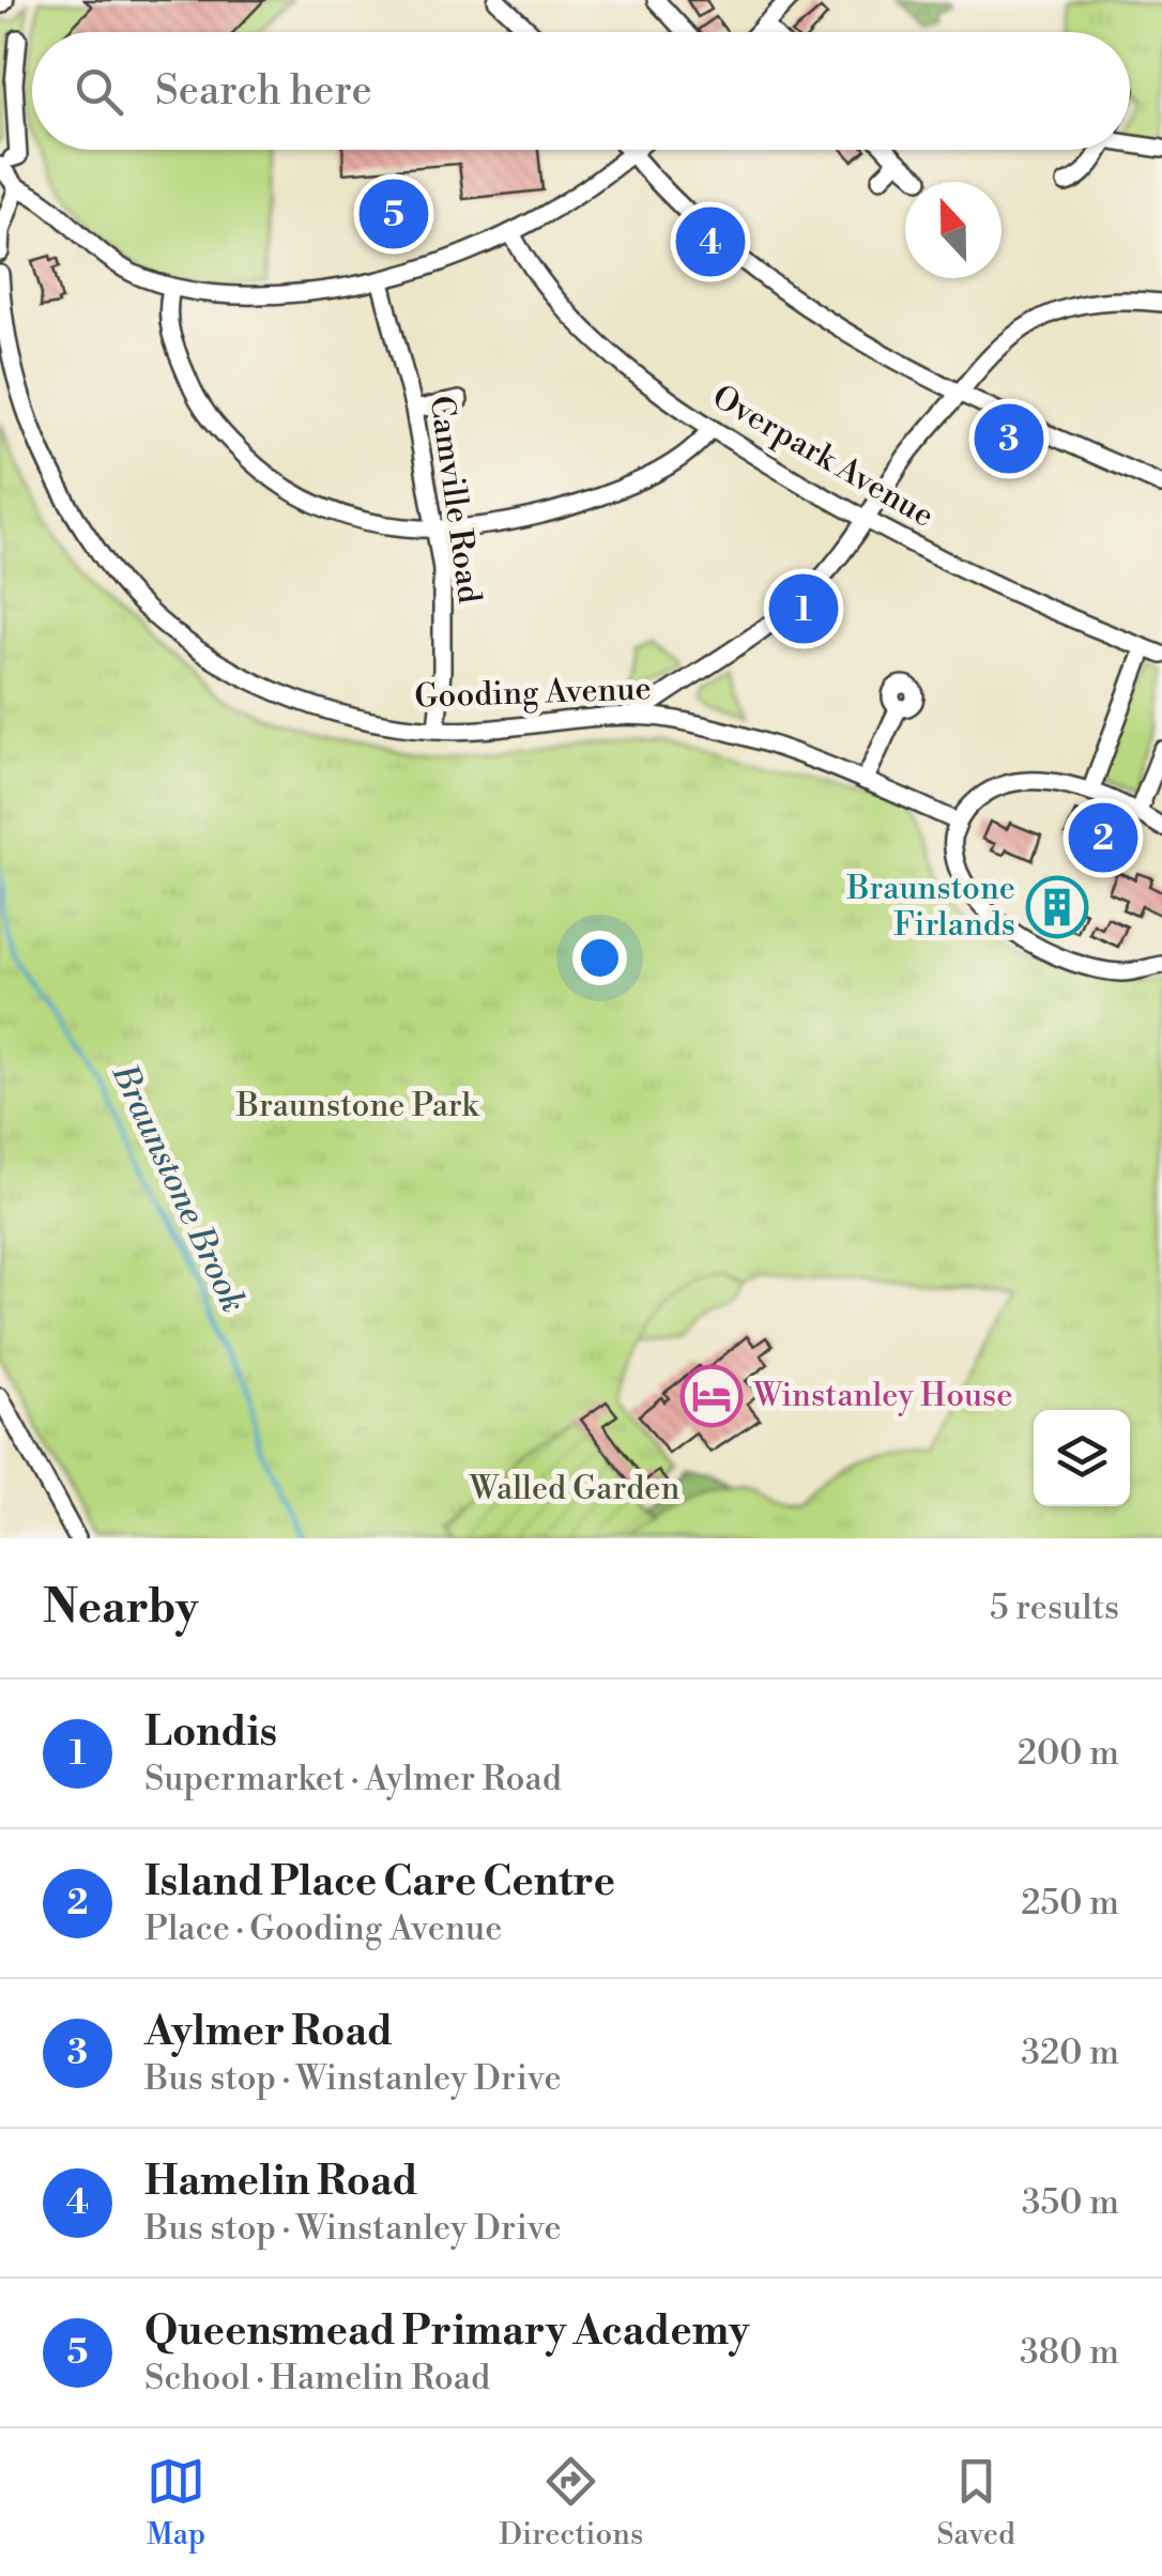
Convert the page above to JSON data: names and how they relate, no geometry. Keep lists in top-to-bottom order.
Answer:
{
  "streets": {
    "street": ["Overpark Avenue", "Camville Road", "Gooding Avenue"]
  },
  "crossings": [
    ["Camville Road", "Gooding Avenue"]
  ],
  "water": ["Braunstone Brook"],
  "parks": ["Braunstone Park", "Walled Garden"],
  "places": {
    "building": ["Braunstone Firlands"],
    "hotel": ["Winstanley House"]
  },
  "north": "top",
  "page": {
    "search": "Search here",
    "pins": [
      "5",
      "4",
      "3",
      "1",
      "2"
    ],
    "heading": ["Nearby", "5 results"],
    "list": [
      {
        "mark": "1",
        "name": "Londis",
        "note": "Supermarket · Aylmer Road",
        "value": "200 m"
      },
      {
        "mark": "2",
        "name": "Island Place Care Centre",
        "note": "Place · Gooding Avenue",
        "value": "250 m"
      },
      {
        "mark": "3",
        "name": "Aylmer Road",
        "note": "Bus stop · Winstanley Drive",
        "value": "320 m"
      },
      {
        "mark": "4",
        "name": "Hamelin Road",
        "note": "Bus stop · Winstanley Drive",
        "value": "350 m"
      },
      {
        "mark": "5",
        "name": "Queensmead Primary Academy",
        "note": "School · Hamelin Road",
        "value": "380 m"
      }
    ],
    "nav": ["Map", "Directions", "Saved"]
  }
}
